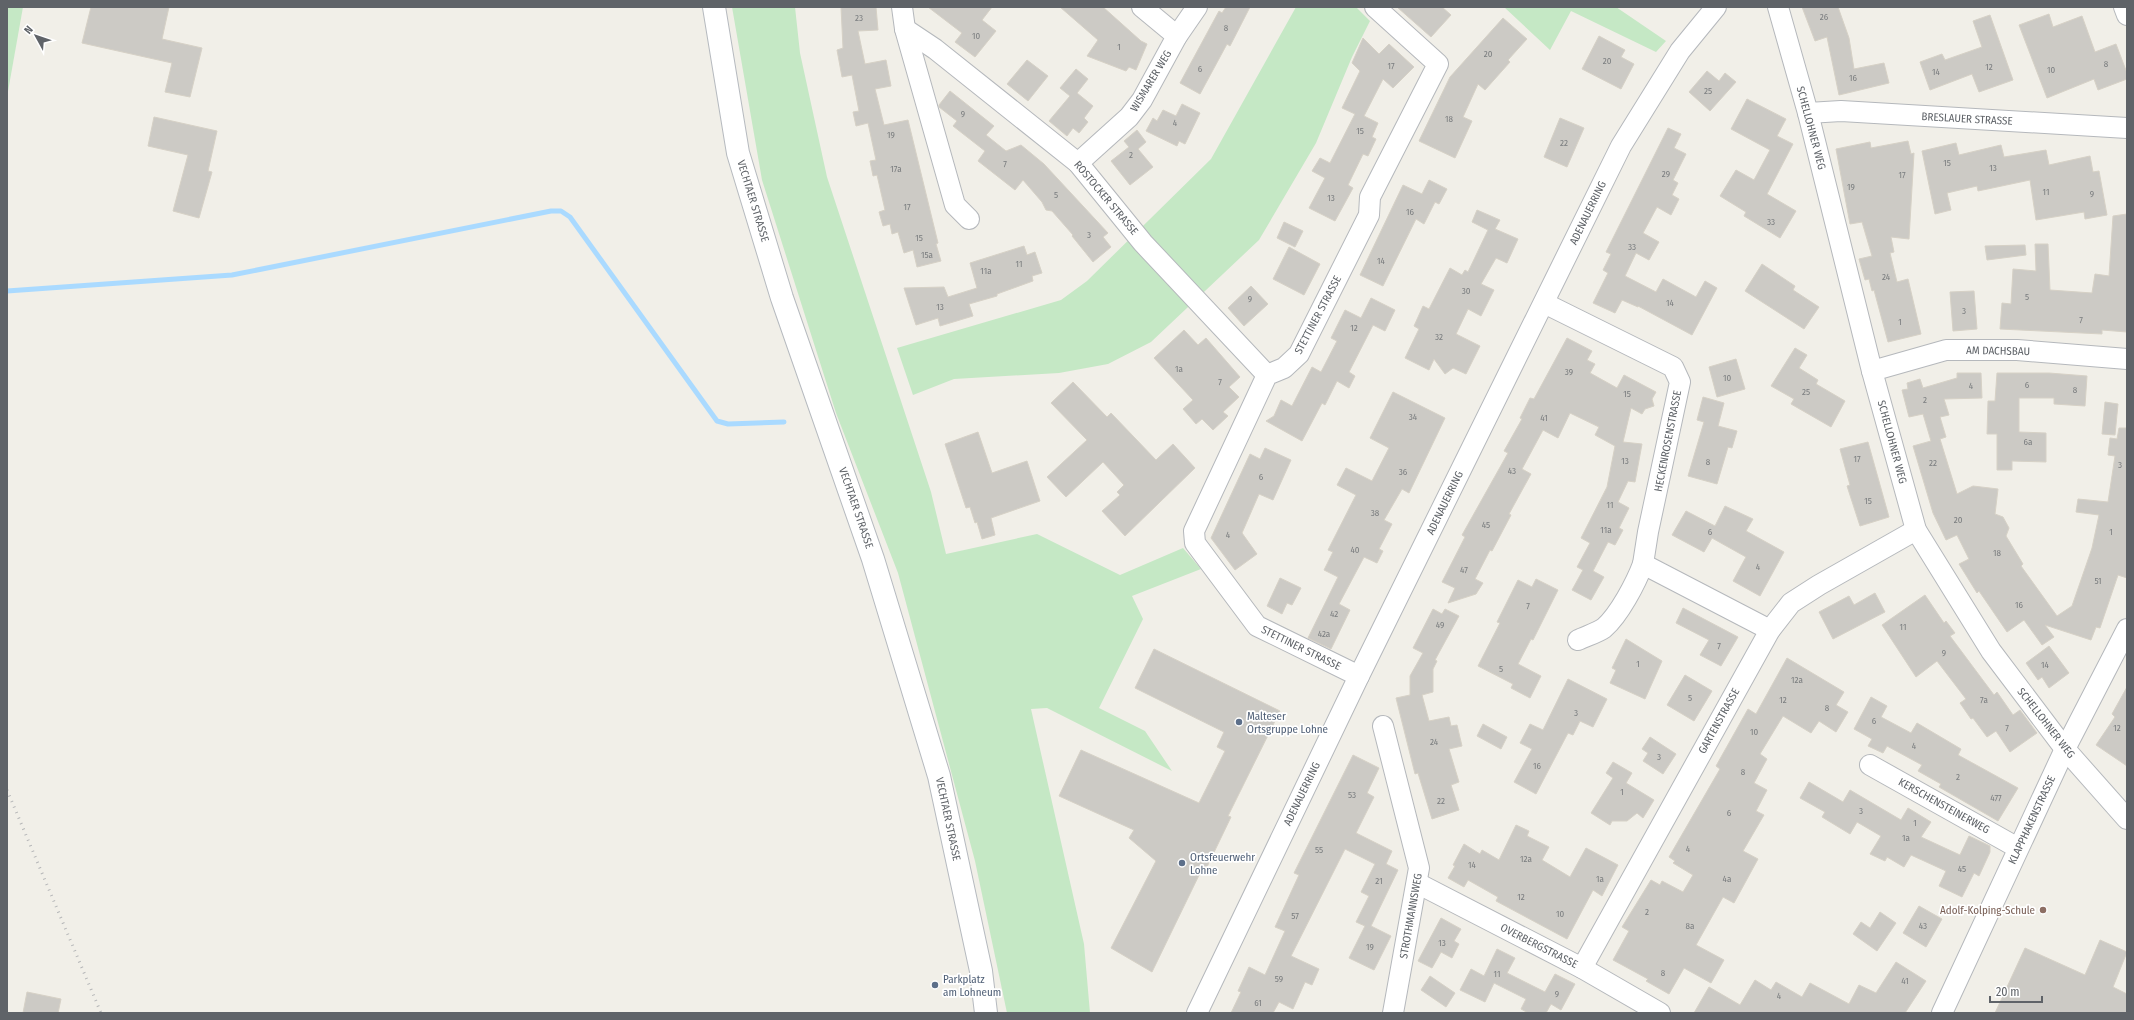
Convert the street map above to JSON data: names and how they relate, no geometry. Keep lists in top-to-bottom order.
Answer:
{
  "streets": {
    "main road": ["VECHTAER STRASSE"],
    "street": [
      "WISMARER WEG",
      "BRESLAUER STRASSE",
      "SCHELLOHNER WEG",
      "ROSTOCKER STRASSE",
      "ADENAUERRING",
      "STETTINER STRASSE",
      "AM DACHSBAU",
      "HECKENROSENSTRASSE",
      "GARTENSTRASSE",
      "KERSCHENSTEINERWEG",
      "KLAPPHAKENSTRASSE",
      "STROTHMANNSWEG",
      "OVERBERGSTRASSE"
    ]
  },
  "crossings": [
    ["WISMARER WEG", "ROSTOCKER STRASSE"],
    ["BRESLAUER STRASSE", "SCHELLOHNER WEG"],
    ["SCHELLOHNER WEG", "AM DACHSBAU"],
    ["SCHELLOHNER WEG", "GARTENSTRASSE"],
    ["SCHELLOHNER WEG", "KLAPPHAKENSTRASSE"],
    ["ROSTOCKER STRASSE", "STETTINER STRASSE"],
    ["ADENAUERRING", "STETTINER STRASSE"],
    ["ADENAUERRING", "HECKENROSENSTRASSE"],
    ["GARTENSTRASSE", "OVERBERGSTRASSE"],
    ["KERSCHENSTEINERWEG", "KLAPPHAKENSTRASSE"],
    ["STROTHMANNSWEG", "OVERBERGSTRASSE"]
  ],
  "places": [
    "Malteser Ortsgruppe Lohne",
    "Ortsfeuerwehr Lohne",
    "Adolf-Kolping-Schule",
    "Parkplatz am Lohneum"
  ],
  "house_numbers": [
    "26",
    "23",
    "8",
    "10",
    "1",
    "20",
    "20",
    "8",
    "17",
    "12",
    "6",
    "10",
    "14",
    "16",
    "25",
    "9",
    "18",
    "4",
    "15",
    "19",
    "22",
    "2",
    "15",
    "7",
    "13",
    "17a",
    "29",
    "17",
    "19",
    "11",
    "9",
    "5",
    "13",
    "17",
    "16",
    "33",
    "3",
    "15",
    "33",
    "15a",
    "14",
    "11",
    "11a",
    "24",
    "30",
    "5",
    "9",
    "14",
    "13",
    "3",
    "7",
    "1",
    "12",
    "32",
    "1a",
    "39",
    "10",
    "7",
    "6",
    "4",
    "8",
    "25",
    "15",
    "2",
    "34",
    "41",
    "6a",
    "17",
    "13",
    "8",
    "22",
    "3",
    "43",
    "36",
    "6",
    "15",
    "11",
    "38",
    "20",
    "45",
    "11a",
    "6",
    "1",
    "4",
    "40",
    "18",
    "4",
    "47",
    "51",
    "16",
    "7",
    "42",
    "49",
    "11",
    "42a",
    "7",
    "9",
    "1",
    "14",
    "5",
    "12a",
    "5",
    "12",
    "7a",
    "8",
    "3",
    "6",
    "7",
    "12",
    "10",
    "24",
    "4",
    "3",
    "16",
    "8",
    "2",
    "1",
    "53",
    "477",
    "22",
    "3",
    "6",
    "1",
    "1a",
    "4",
    "55",
    "12a",
    "14",
    "45",
    "1a",
    "4a",
    "21",
    "12",
    "2",
    "10",
    "57",
    "8a",
    "43",
    "13",
    "19",
    "8",
    "11",
    "59",
    "41",
    "9",
    "4",
    "61"
  ],
  "scale_bar": "20 m",
  "north": "top left"
}
